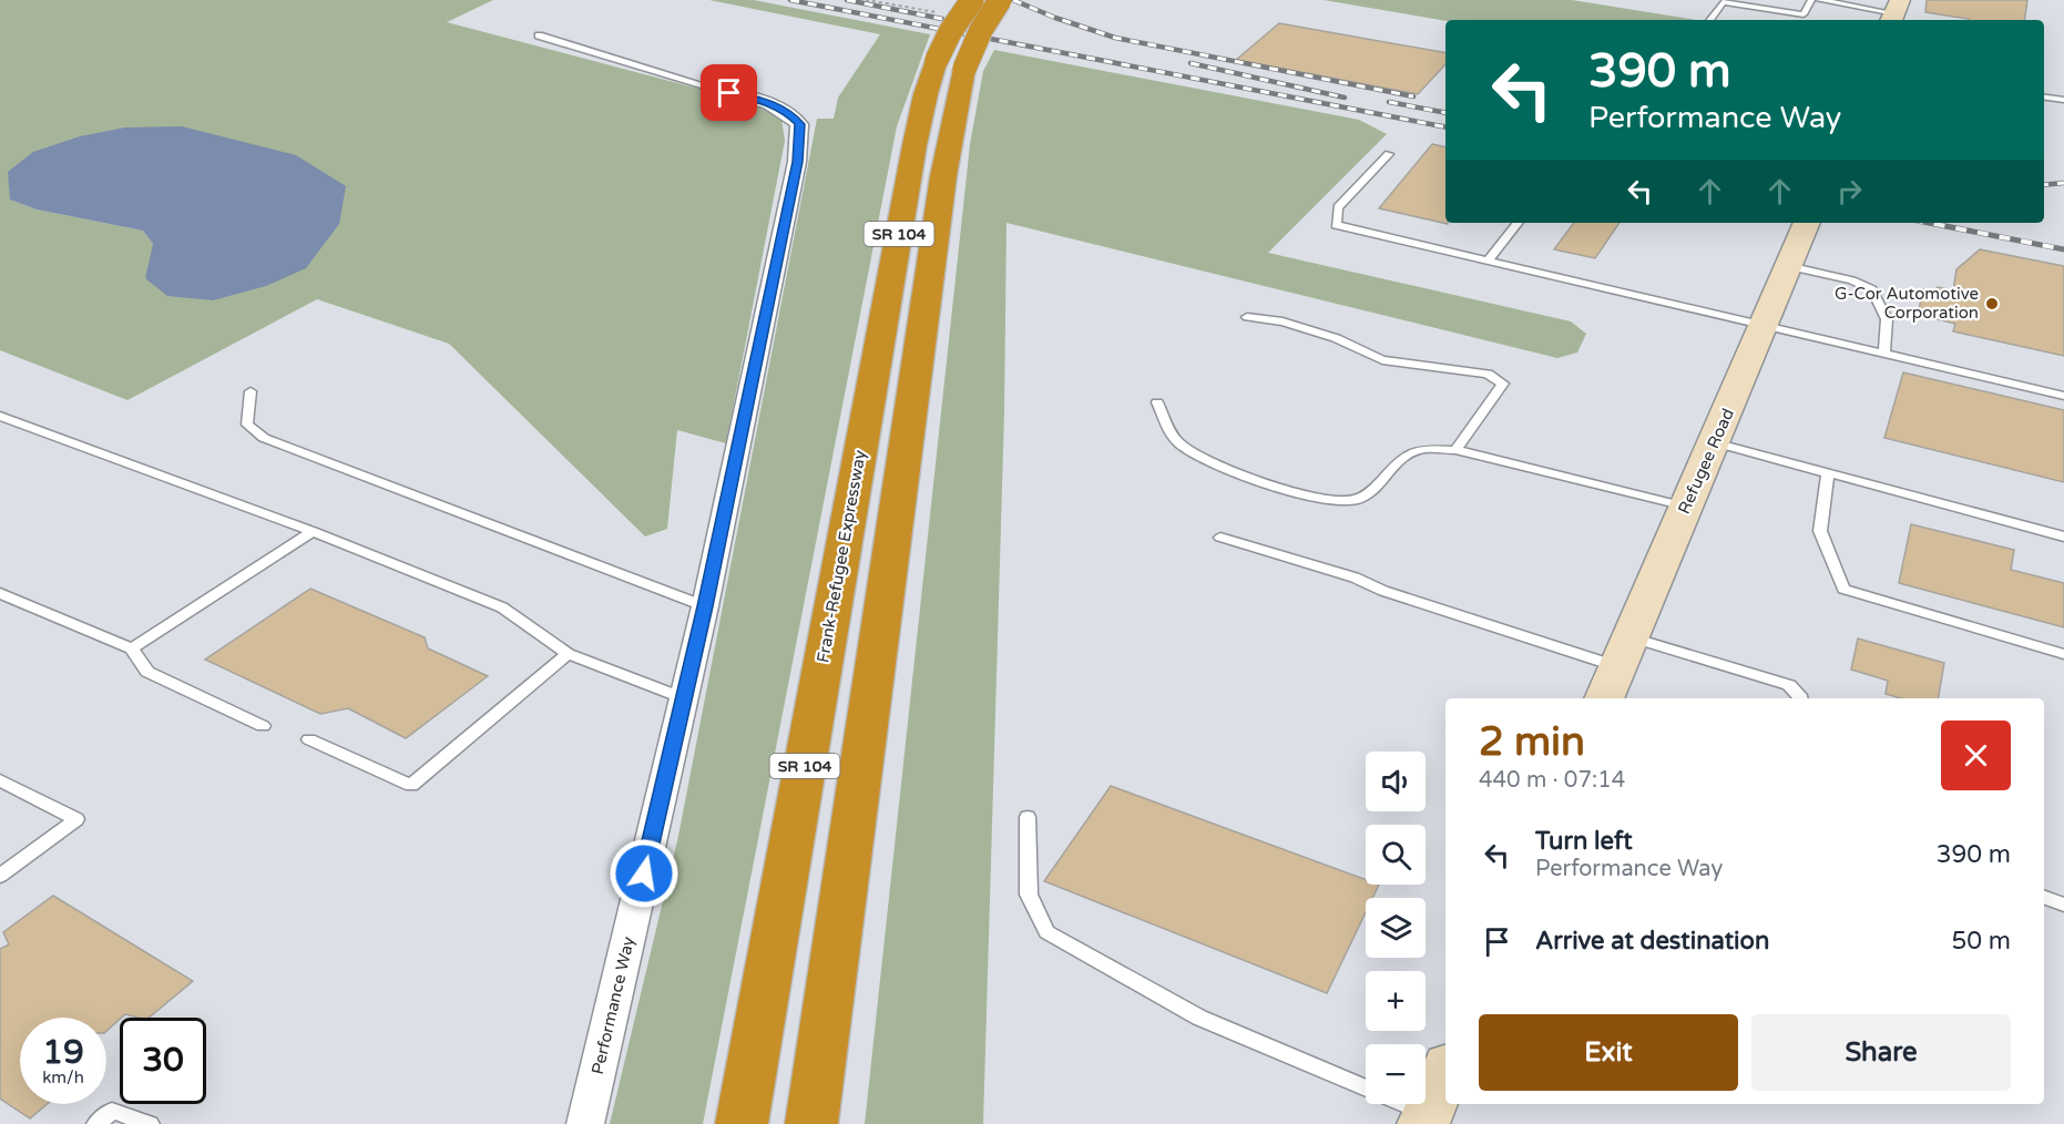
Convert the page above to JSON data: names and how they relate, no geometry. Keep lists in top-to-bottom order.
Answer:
{
  "streets": {
    "highway": ["SR 104", "Frank-Refugee Expressway"],
    "main road": ["Refugee Road"],
    "street": ["Performance Way"]
  },
  "places": ["G-Cor Automotive Corporation"],
  "page": {
    "turn": ["390 m", "Performance Way"],
    "heading": ["2 min", "440 m · 07:14"],
    "map_buttons": ["+", "−"],
    "list": [
      {
        "name": "Turn left",
        "note": "Performance Way",
        "value": "390 m"
      },
      {
        "name": "Arrive at destination",
        "value": "50 m"
      }
    ],
    "buttons": ["Exit", "Share"],
    "speed": "19 km/h",
    "limit": "30"
  }
}
